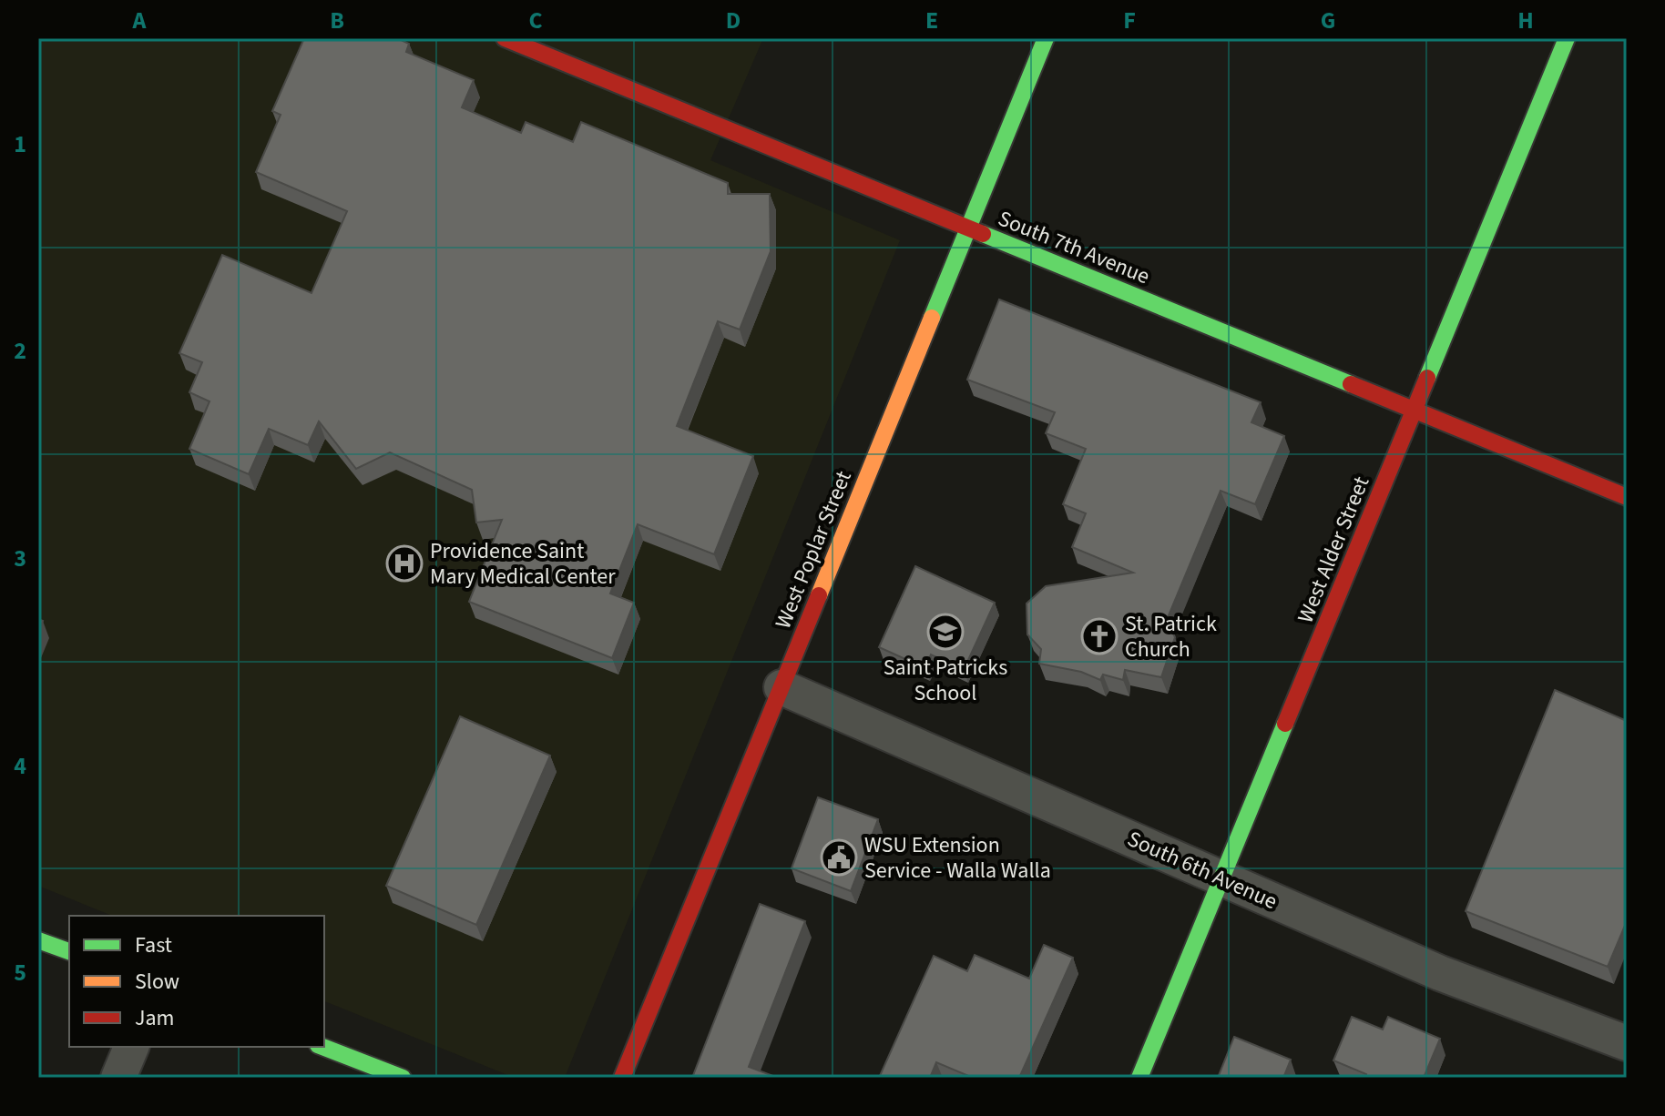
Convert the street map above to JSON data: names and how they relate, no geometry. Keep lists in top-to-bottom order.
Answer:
{
  "streets": {
    "main road": ["South 7th Avenue", "West Poplar Street", "West Alder Street"],
    "street": ["South 6th Avenue"]
  },
  "crossings": [
    ["South 7th Avenue", "West Poplar Street"],
    ["South 7th Avenue", "West Alder Street"],
    ["West Poplar Street", "South 6th Avenue"],
    ["West Alder Street", "South 6th Avenue"]
  ],
  "places": {
    "hospital": ["Providence Saint Mary Medical Center"],
    "school or university": ["Saint Patricks School"],
    "church": ["St. Patrick Church"],
    "public building": ["WSU Extension Service - Walla Walla"]
  },
  "legend": ["Fast", "Slow", "Jam"],
  "grid": {
    "columns": [
      "A",
      "B",
      "C",
      "D",
      "E",
      "F",
      "G",
      "H"
    ],
    "rows": [
      "1",
      "2",
      "3",
      "4",
      "5"
    ]
  }
}
